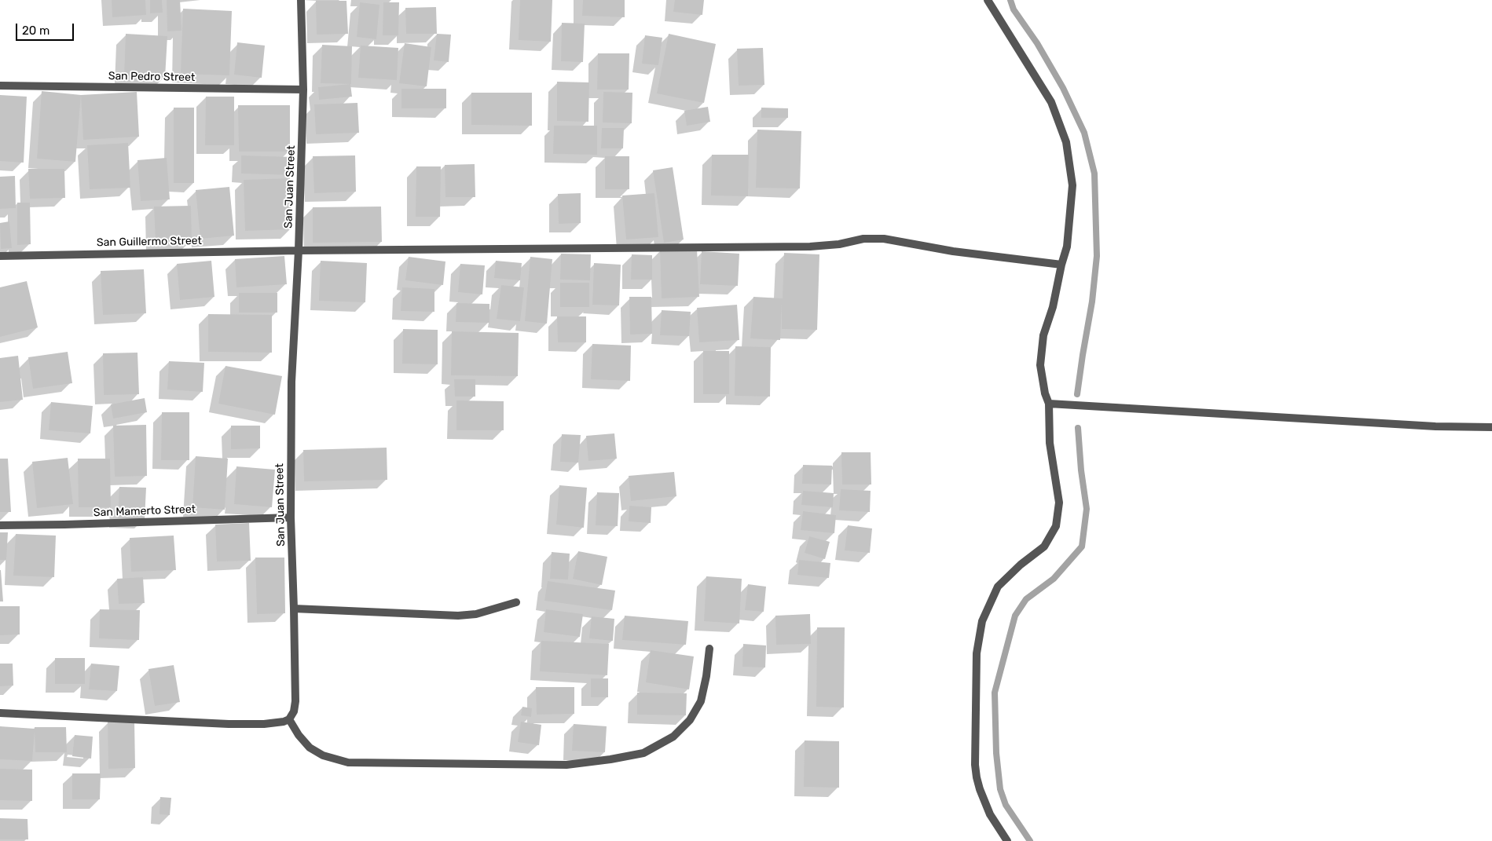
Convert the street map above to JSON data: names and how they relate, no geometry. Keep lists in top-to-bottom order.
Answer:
{
  "streets": {
    "street": [
      "San Pedro Street",
      "San Juan Street",
      "San Guillermo Street",
      "San Mamerto Street"
    ]
  },
  "crossings": [
    ["San Pedro Street", "San Juan Street"],
    ["San Juan Street", "San Guillermo Street"],
    ["San Juan Street", "San Mamerto Street"]
  ],
  "scale_bar": "20 m"
}
